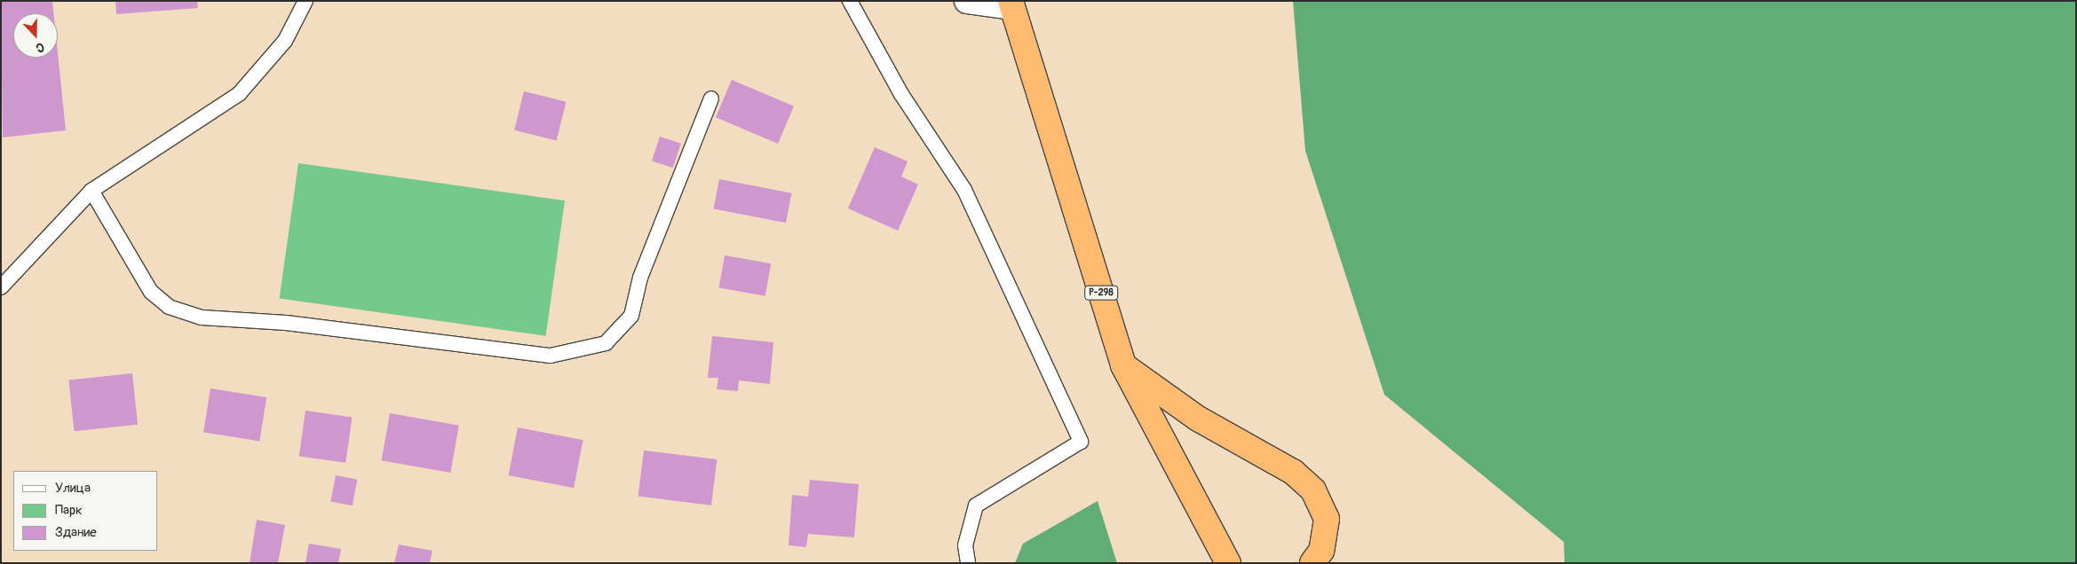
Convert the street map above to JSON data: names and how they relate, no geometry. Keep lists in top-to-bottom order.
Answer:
{
  "streets": {
    "highway": ["Р-298"]
  },
  "legend": ["Улица", "Парк", "Здание"],
  "north": "bottom"
}
